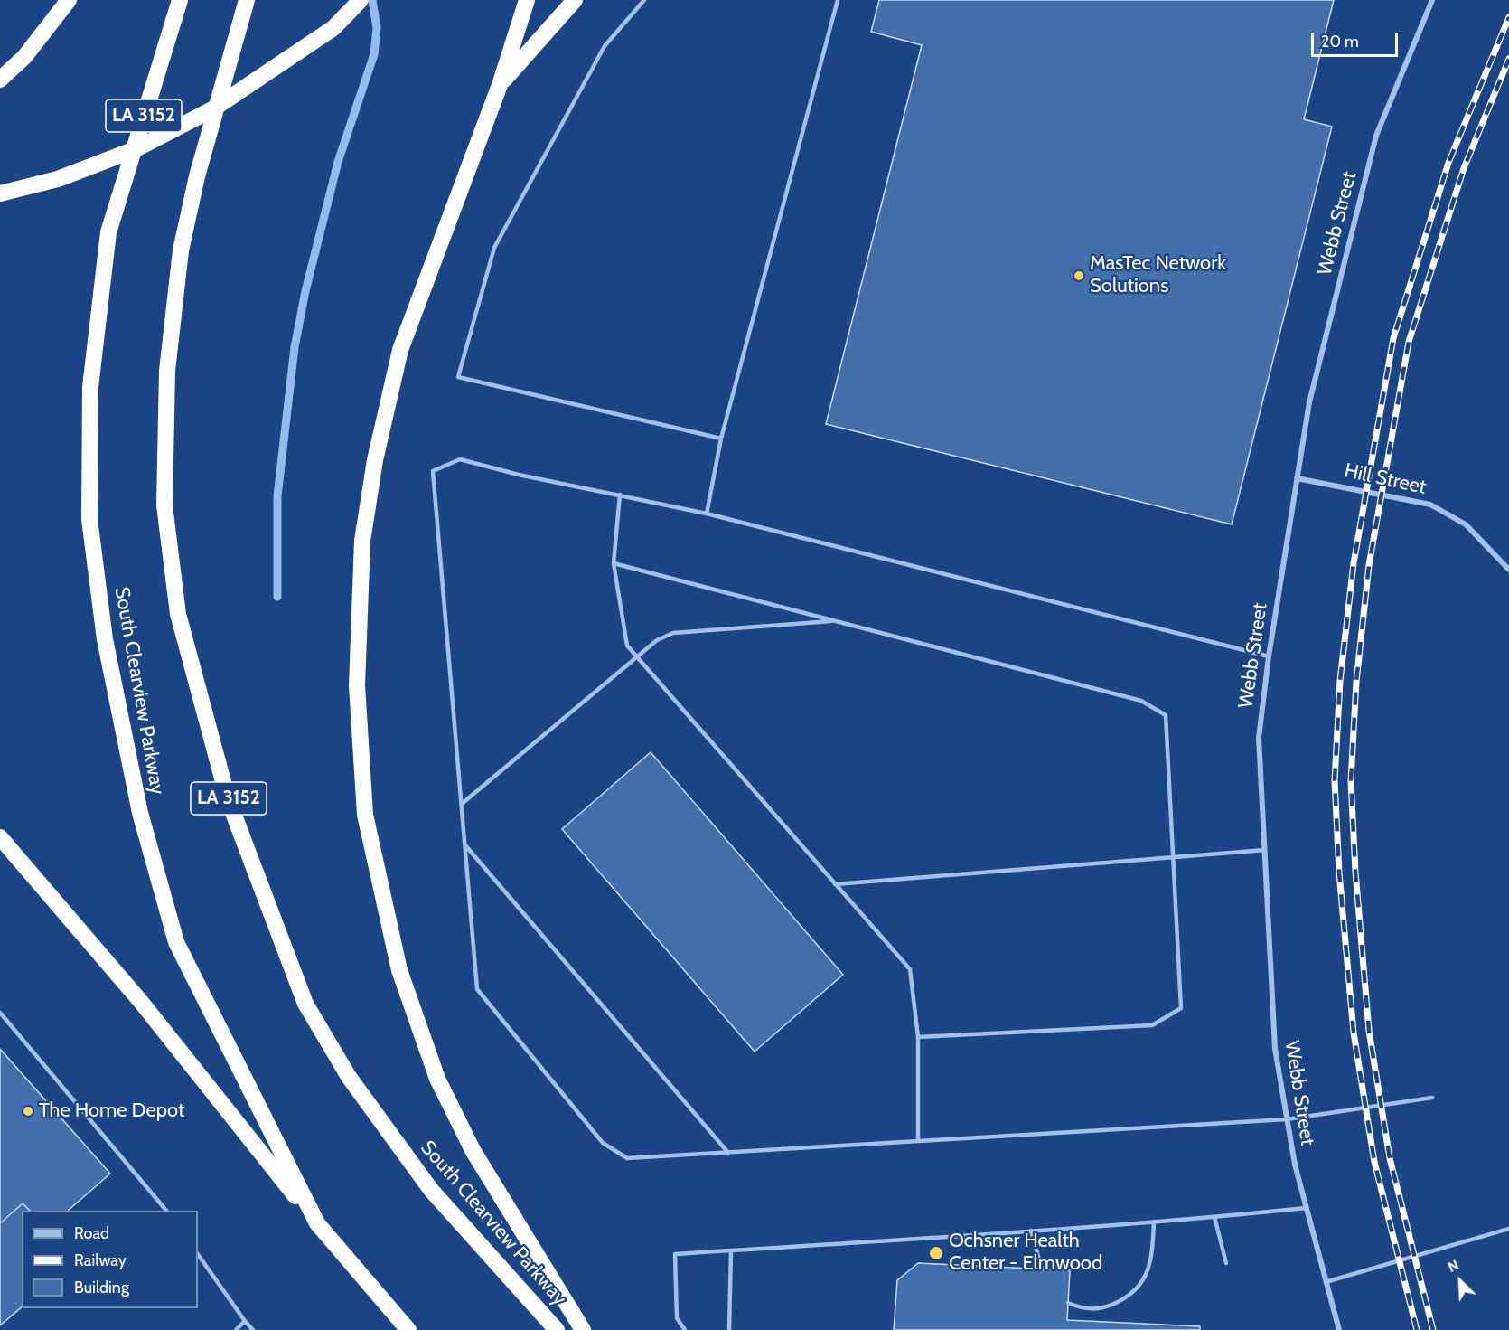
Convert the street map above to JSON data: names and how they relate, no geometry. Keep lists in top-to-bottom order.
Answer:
{
  "streets": {
    "highway": ["LA 3152", "South Clearview Parkway"],
    "street": ["Webb Street", "Hill Street"]
  },
  "crossings": [
    ["Webb Street", "Hill Street"]
  ],
  "places": ["MasTec Network Solutions", "The Home Depot", "Ochsner Health Center - Elmwood"],
  "legend": ["Road", "Railway", "Building"],
  "scale_bar": "20 m",
  "north": "top left"
}
